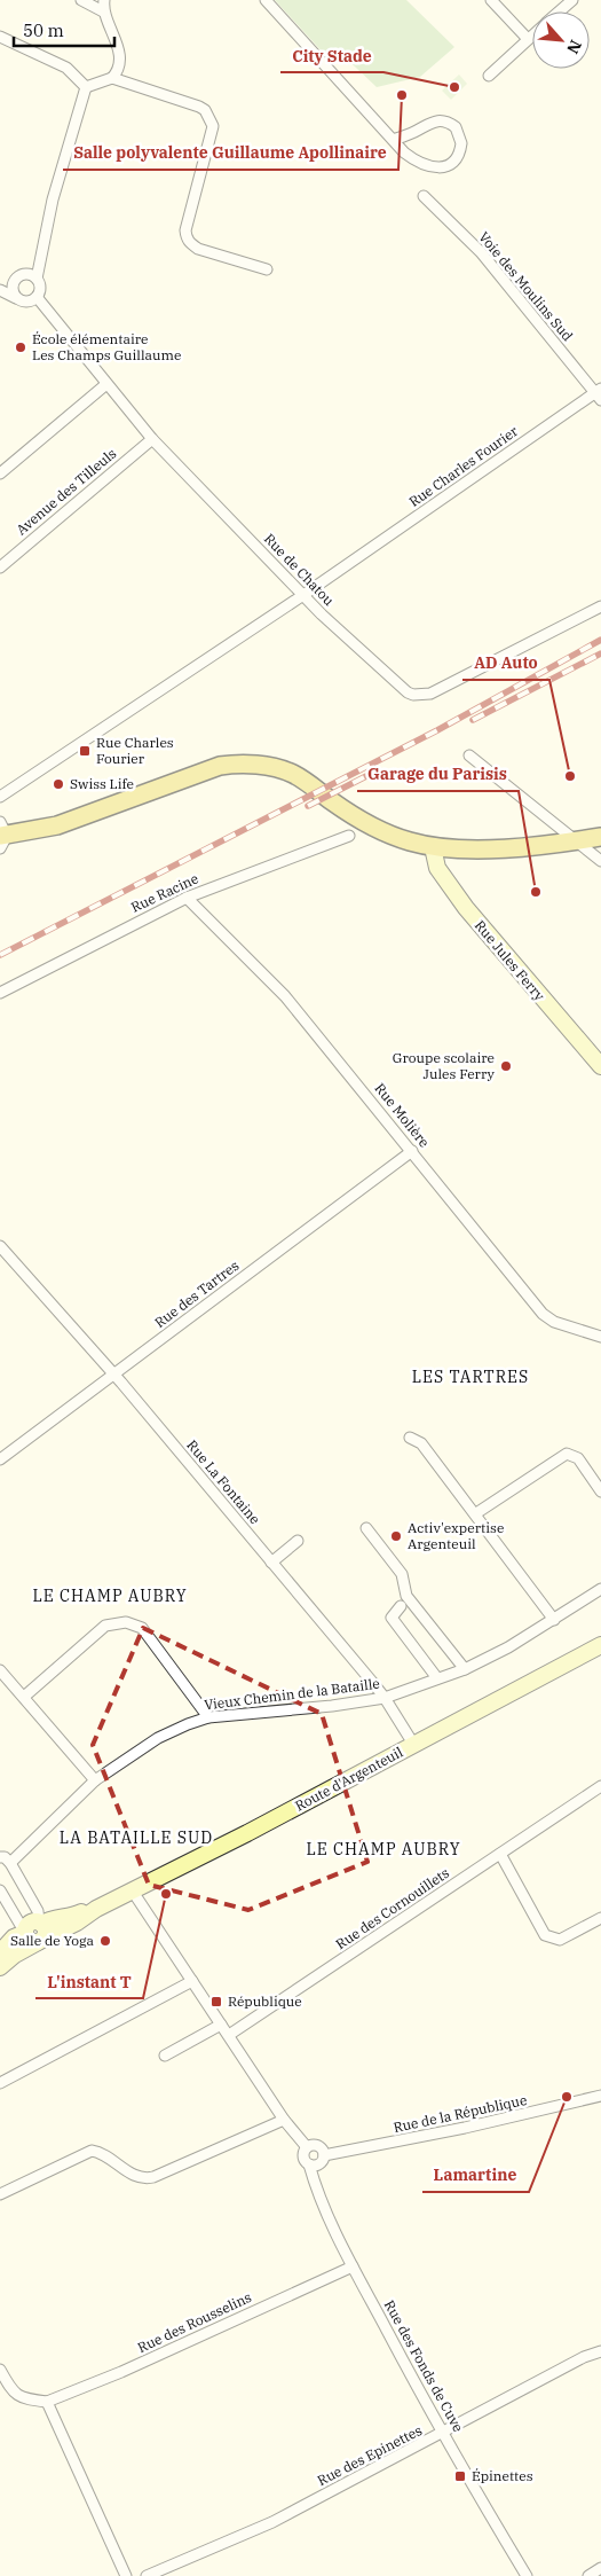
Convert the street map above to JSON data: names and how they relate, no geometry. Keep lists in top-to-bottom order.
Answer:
{
  "streets": {
    "main road": ["Rue Jules Ferry", "Route d'Argenteuil"],
    "street": [
      "Voie des Moulins Sud",
      "Rue Charles Fourier",
      "Avenue des Tilleuls",
      "Rue de Chatou",
      "Rue Racine",
      "Rue Molière",
      "Rue des Tartres",
      "Rue La Fontaine",
      "Vieux Chemin de la Bataille",
      "Rue des Cornouillets",
      "Rue de la République",
      "Rue des Rousselins",
      "Rue des Fonds de Cuve",
      "Rue des Epinettes"
    ]
  },
  "crossings": [
    ["Voie des Moulins Sud", "Rue Charles Fourier"],
    ["Rue Charles Fourier", "Rue de Chatou"],
    ["Avenue des Tilleuls", "Rue de Chatou"],
    ["Rue Racine", "Rue Molière"],
    ["Rue Molière", "Rue des Tartres"],
    ["Rue des Tartres", "Rue La Fontaine"],
    ["Rue La Fontaine", "Vieux Chemin de la Bataille"],
    ["Rue La Fontaine", "Route d'Argenteuil"],
    ["Rue de la République", "Rue des Fonds de Cuve"],
    ["Rue des Rousselins", "Rue des Fonds de Cuve"],
    ["Rue des Fonds de Cuve", "Rue des Epinettes"]
  ],
  "districts": [
    "LES TARTRES",
    "LE CHAMP AUBRY",
    "LA BATAILLE SUD",
    "LE CHAMP AUBRY"
  ],
  "places": {
    "other": [
      "City Stade",
      "Salle polyvalente Guillaume Apollinaire",
      "École élémentaire Les Champs Guillaume",
      "AD Auto",
      "Swiss Life",
      "Garage du Parisis",
      "Groupe scolaire Jules Ferry",
      "Activ'expertise Argenteuil",
      "L'instant T",
      "Salle de Yoga",
      "Lamartine"
    ],
    "transit": ["Rue Charles Fourier", "République", "Épinettes"]
  },
  "scale_bar": "50 m",
  "north": "bottom right"
}
